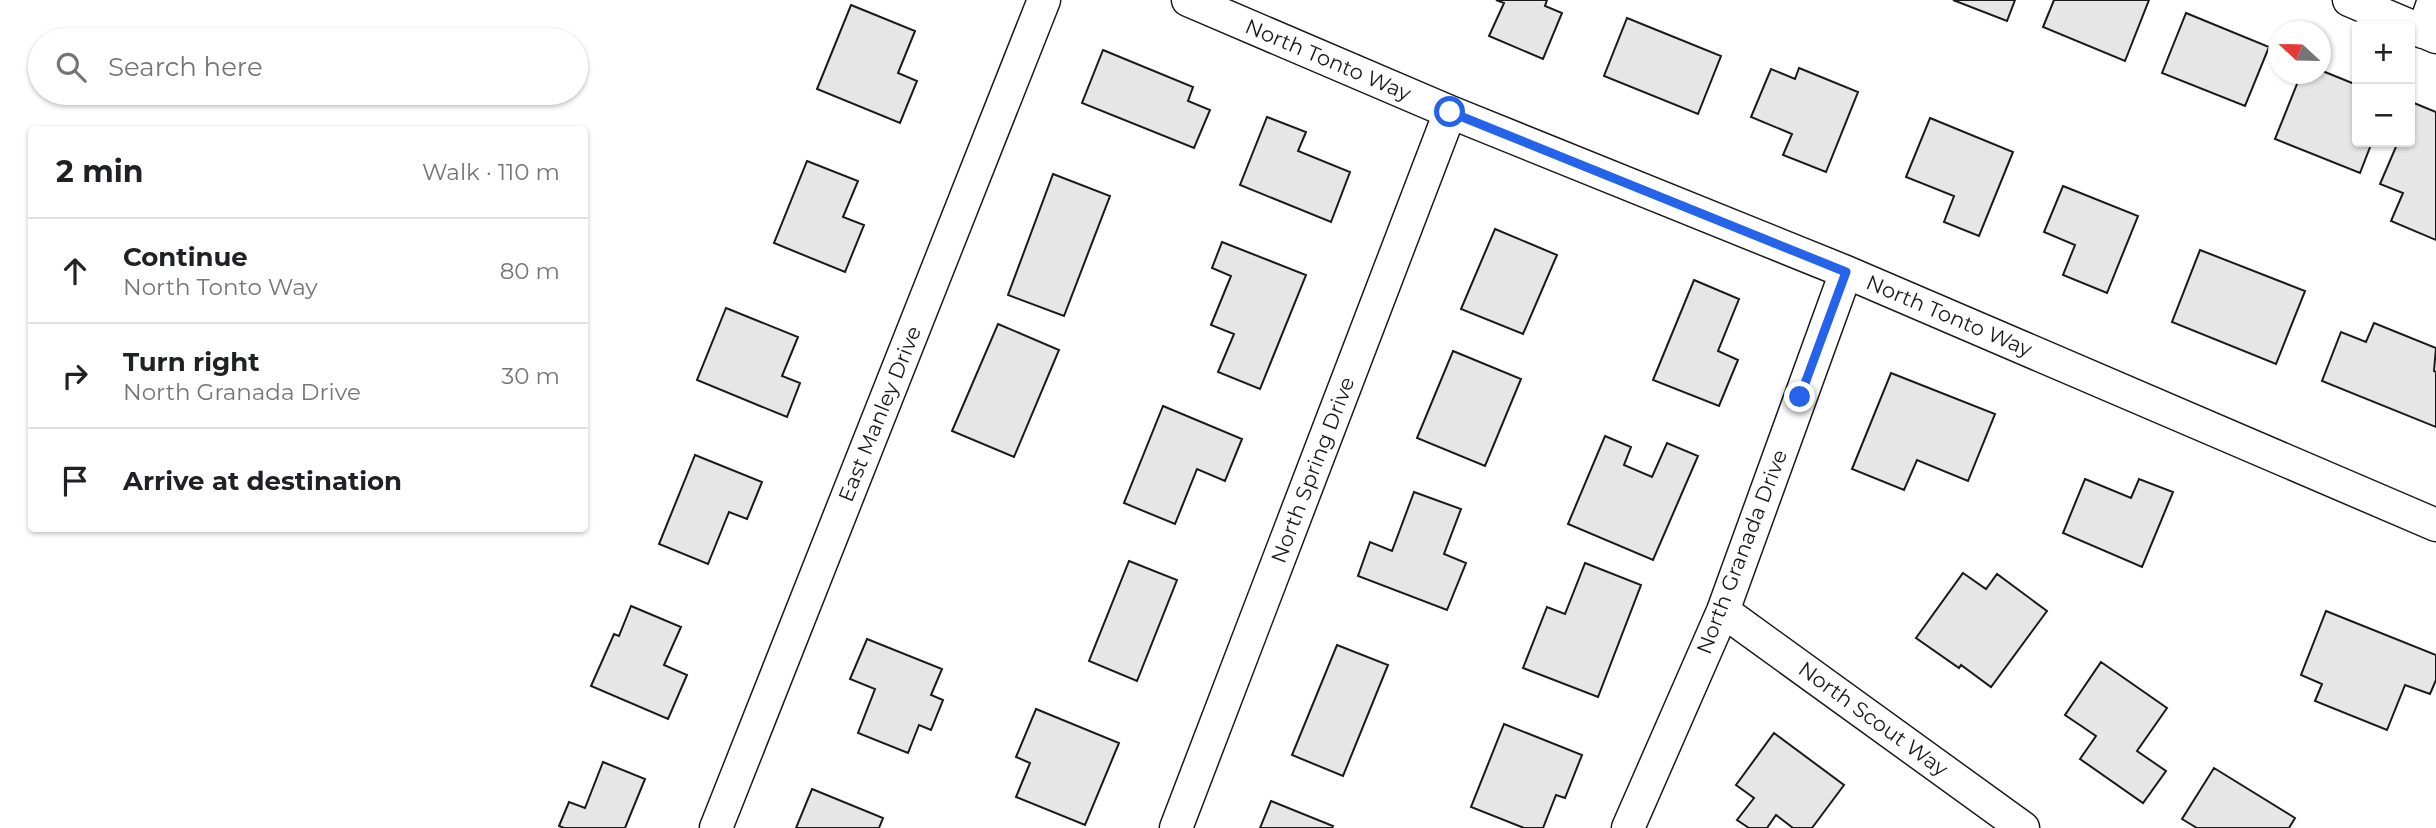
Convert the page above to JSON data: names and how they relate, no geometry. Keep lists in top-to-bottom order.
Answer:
{
  "streets": {
    "street": [
      "North Tonto Way",
      "East Manley Drive",
      "North Spring Drive",
      "North Granada Drive",
      "North Scout Way"
    ]
  },
  "crossings": [
    ["North Tonto Way", "North Spring Drive"],
    ["North Tonto Way", "North Granada Drive"],
    ["North Granada Drive", "North Scout Way"]
  ],
  "north": "left",
  "page": {
    "map_buttons": ["+", "−"],
    "search": "Search here",
    "heading": ["2 min", "Walk · 110 m"],
    "list": [
      ["Continue", "North Tonto Way", "80 m"],
      ["Turn right", "North Granada Drive", "30 m"],
      "Arrive at destination"
    ]
  }
}
